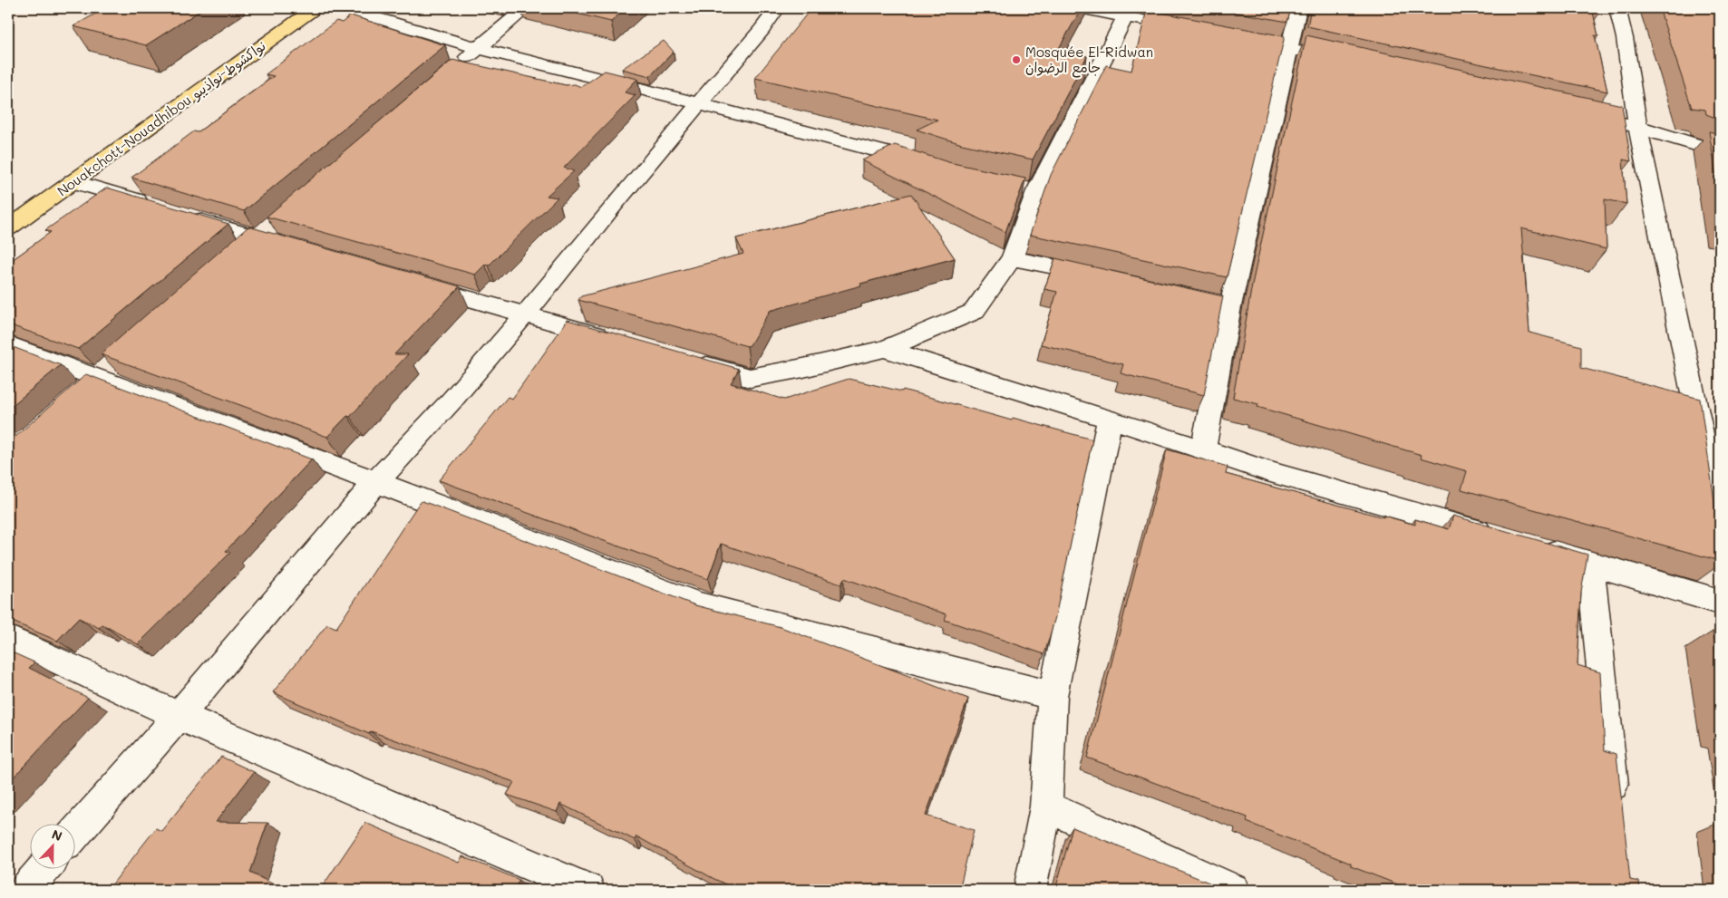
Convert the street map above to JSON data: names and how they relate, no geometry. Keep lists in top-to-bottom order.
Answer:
{
  "streets": {
    "highway": ["Nouakchott-Nouadhibou نواكشوط-نواذيبو"]
  },
  "places": ["Mosquée El-Ridwan جامع الرضوان"],
  "north": "top"
}
